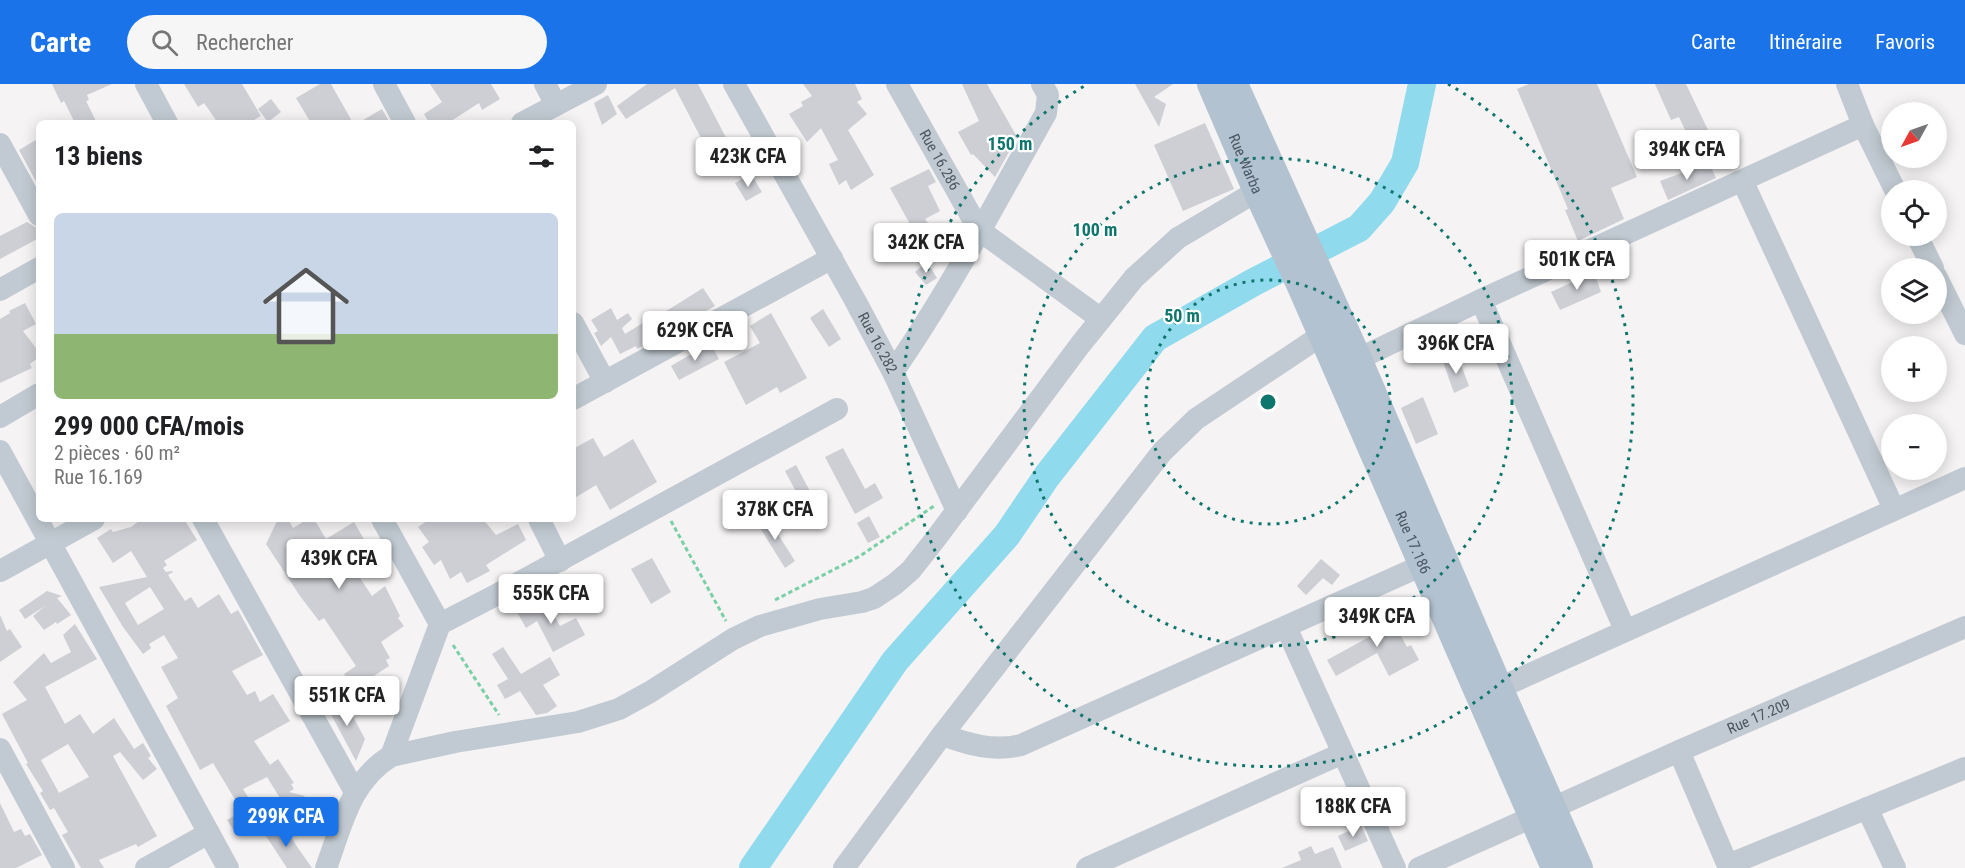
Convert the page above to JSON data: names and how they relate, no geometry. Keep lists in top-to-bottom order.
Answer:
{
  "streets": {
    "main road": ["Rue Warba", "Rue 17.186"],
    "street": ["Rue 16.286", "Rue 16.282", "Rue 17.209"]
  },
  "crossings": [
    ["Rue 17.186", "Rue 17.209"]
  ],
  "north": "bottom left",
  "page": {
    "header": "Carte",
    "search": "Rechercher",
    "nav": ["Carte", "Itinéraire", "Favoris"],
    "map_buttons": ["+", "−"],
    "heading": "13 biens",
    "price": [
      "394K CFA",
      "423K CFA",
      "342K CFA",
      "501K CFA",
      "629K CFA",
      "396K CFA",
      "378K CFA",
      "439K CFA",
      "555K CFA",
      "349K CFA",
      "551K CFA",
      "188K CFA",
      "299K CFA"
    ],
    "list": [
      {
        "name": "299 000 CFA/mois",
        "note": "2 pièces · 60 m² · Rue 16.169"
      }
    ]
  },
  "rings": ["150 m", "100 m", "50 m"]
}
